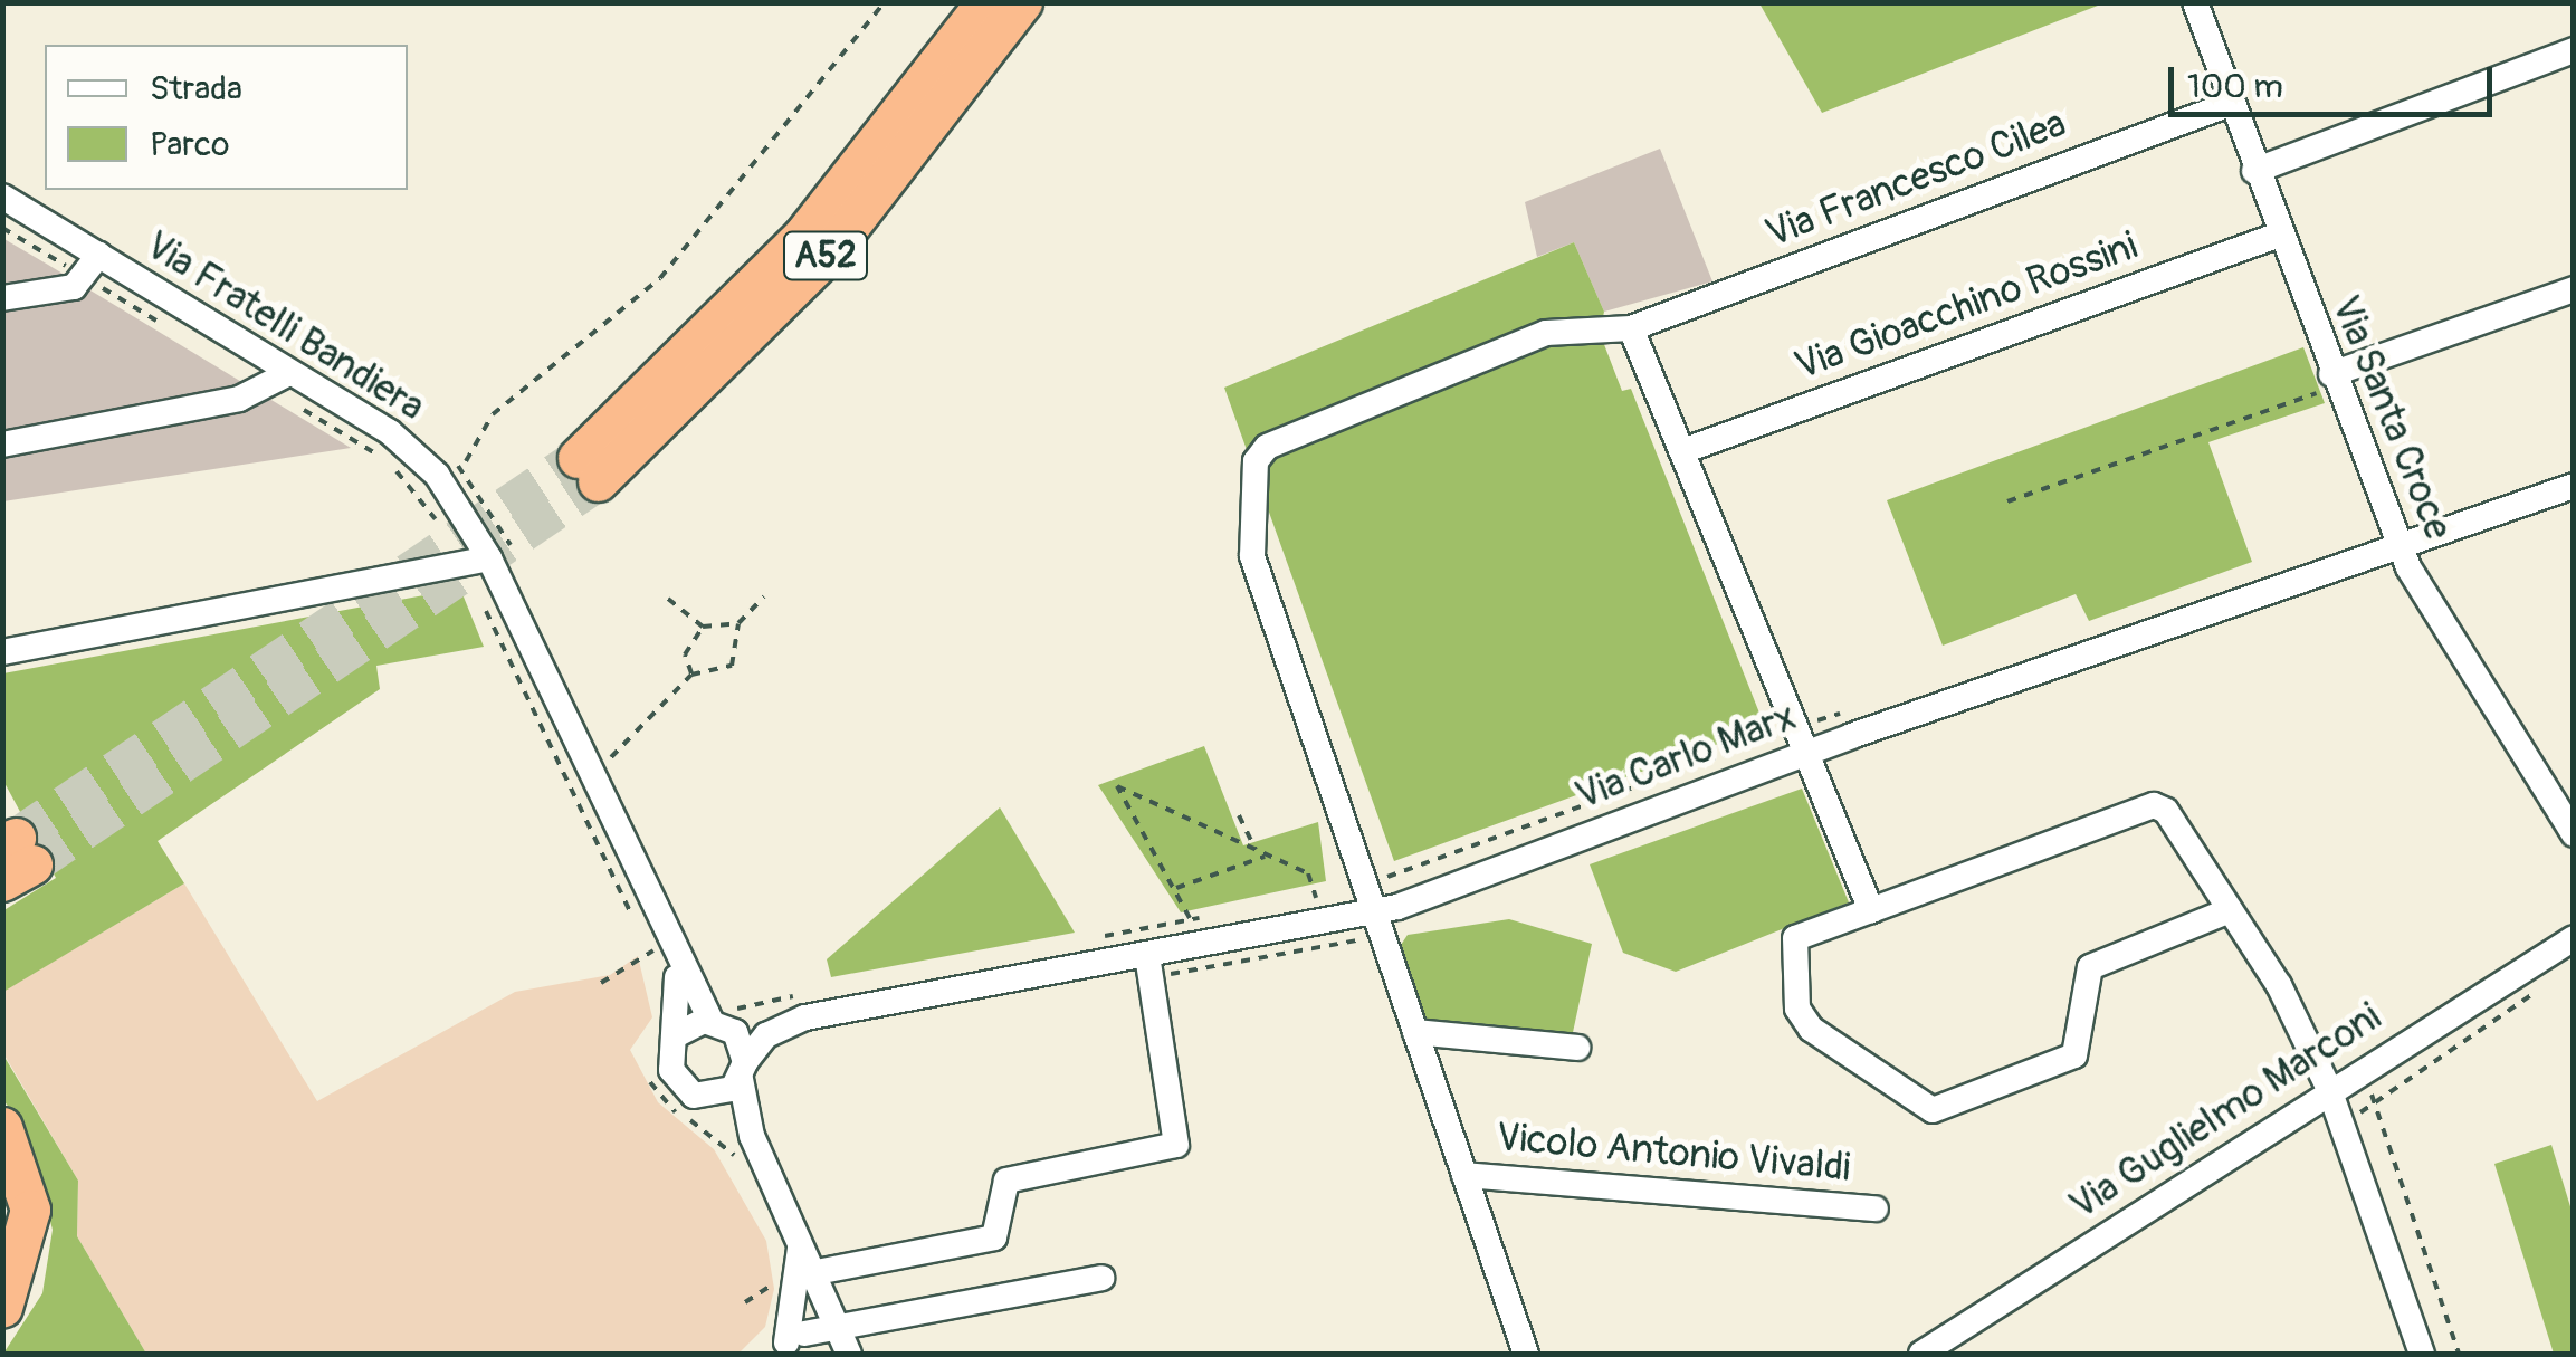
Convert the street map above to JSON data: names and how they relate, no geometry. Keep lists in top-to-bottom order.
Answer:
{
  "streets": {
    "highway": ["A52"],
    "street": [
      "Via Francesco Cilea",
      "Via Gioacchino Rossini",
      "Via Fratelli Bandiera",
      "Via Santa Croce",
      "Via Carlo Marx",
      "Via Guglielmo Marconi",
      "Vicolo Antonio Vivaldi"
    ]
  },
  "crossings": [
    ["Via Francesco Cilea", "Via Santa Croce"],
    ["Via Francesco Cilea", "Via Carlo Marx"],
    ["Via Gioacchino Rossini", "Via Santa Croce"],
    ["Via Fratelli Bandiera", "Via Carlo Marx"],
    ["Via Santa Croce", "Via Carlo Marx"]
  ],
  "legend": ["Strada", "Parco"],
  "scale_bar": "100 m"
}
